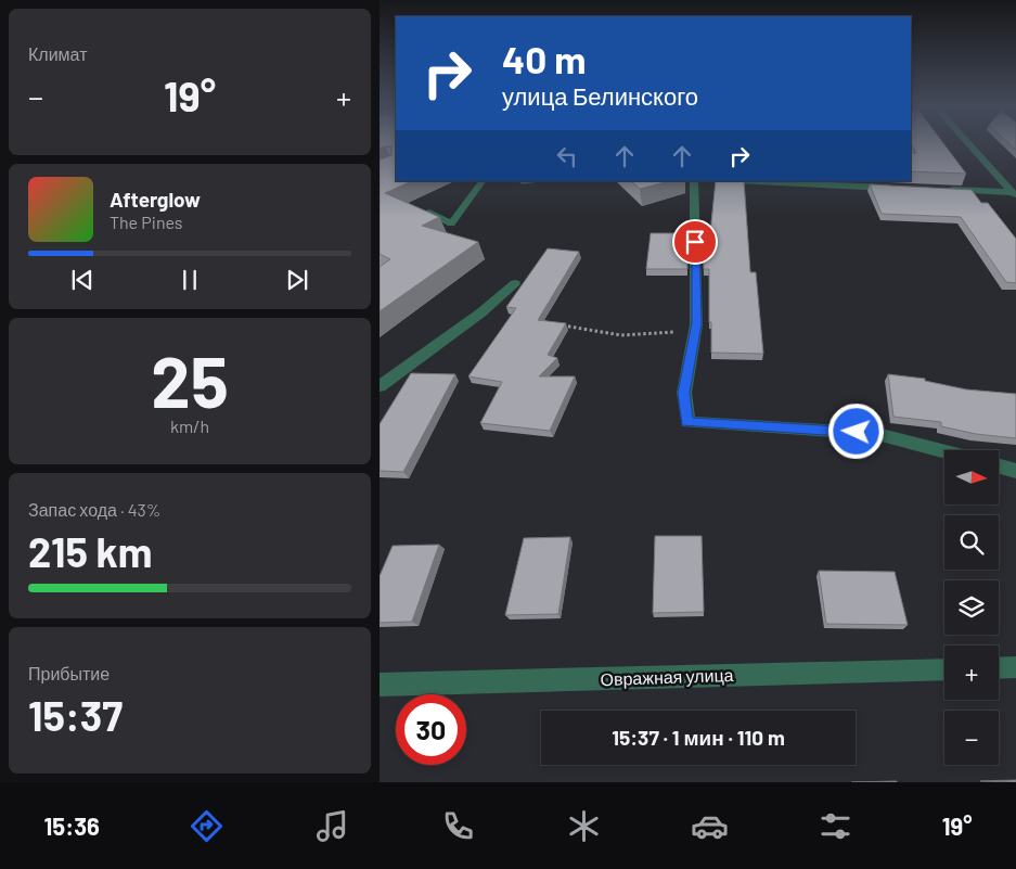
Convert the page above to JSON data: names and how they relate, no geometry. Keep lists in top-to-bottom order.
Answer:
{
  "streets": {
    "street": ["Овражная улица"]
  },
  "north": "right",
  "page": {
    "tile": [
      "Климат",
      ["25", "km/h"],
      ["Запас хода · 43%", "215 km"],
      ["Прибытие", "15:37"]
    ],
    "turn": ["40 m", "улица Белинского"],
    "heat": ["−", "19°", "+"],
    "song": ["Afterglow", "The Pines"],
    "map_buttons": ["+", "−"],
    "limit": "30",
    "trip": "15:37 · 1 мин · 110 m",
    "tabs": ["15:36", "19°"]
  }
}
